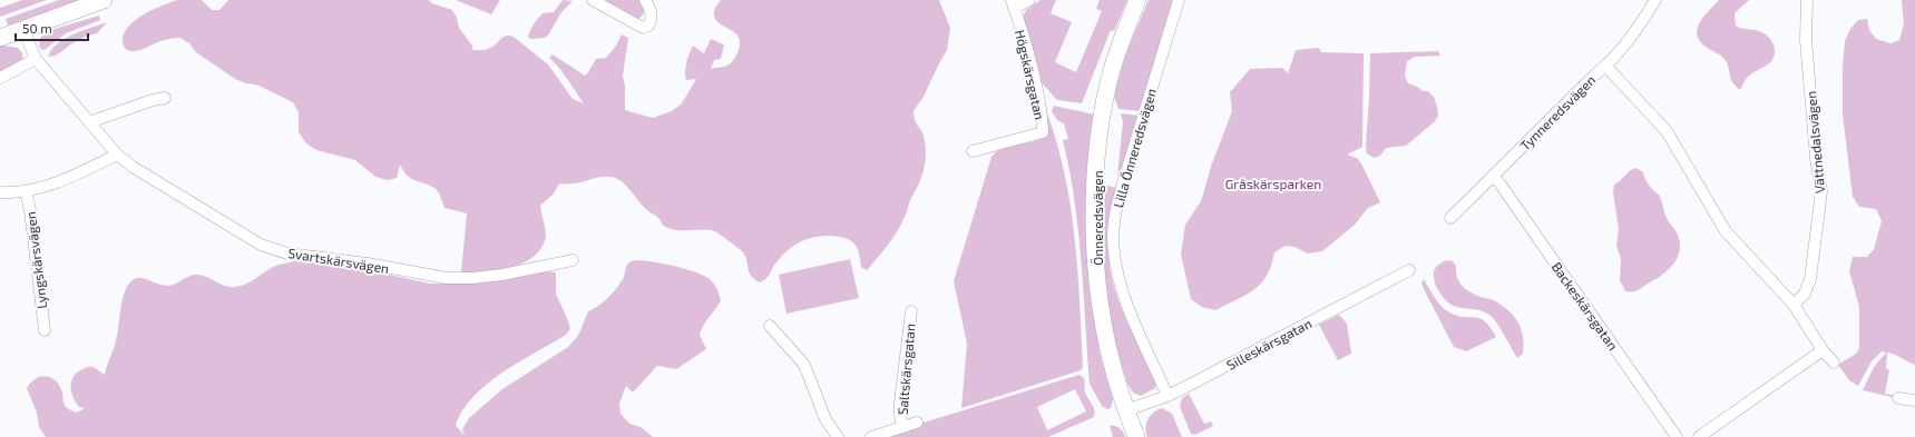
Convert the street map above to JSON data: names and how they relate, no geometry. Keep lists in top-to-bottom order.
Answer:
{
  "streets": {
    "street": [
      "Högskärsgatan",
      "Tynneredsvägen",
      "Vättnedalsvägen",
      "Lilla Önneredsvägen",
      "Önneredsvägen",
      "Lyngskärsvägen",
      "Svartskärsvägen",
      "Backeskärsgatan",
      "Silleskärsgatan",
      "Saltskärsgatan"
    ]
  },
  "crossings": [
    ["Tynneredsvägen", "Backeskärsgatan"],
    ["Lilla Önneredsvägen", "Silleskärsgatan"],
    ["Önneredsvägen", "Silleskärsgatan"]
  ],
  "parks": ["Gråskärsparken"],
  "scale_bar": "50 m"
}
